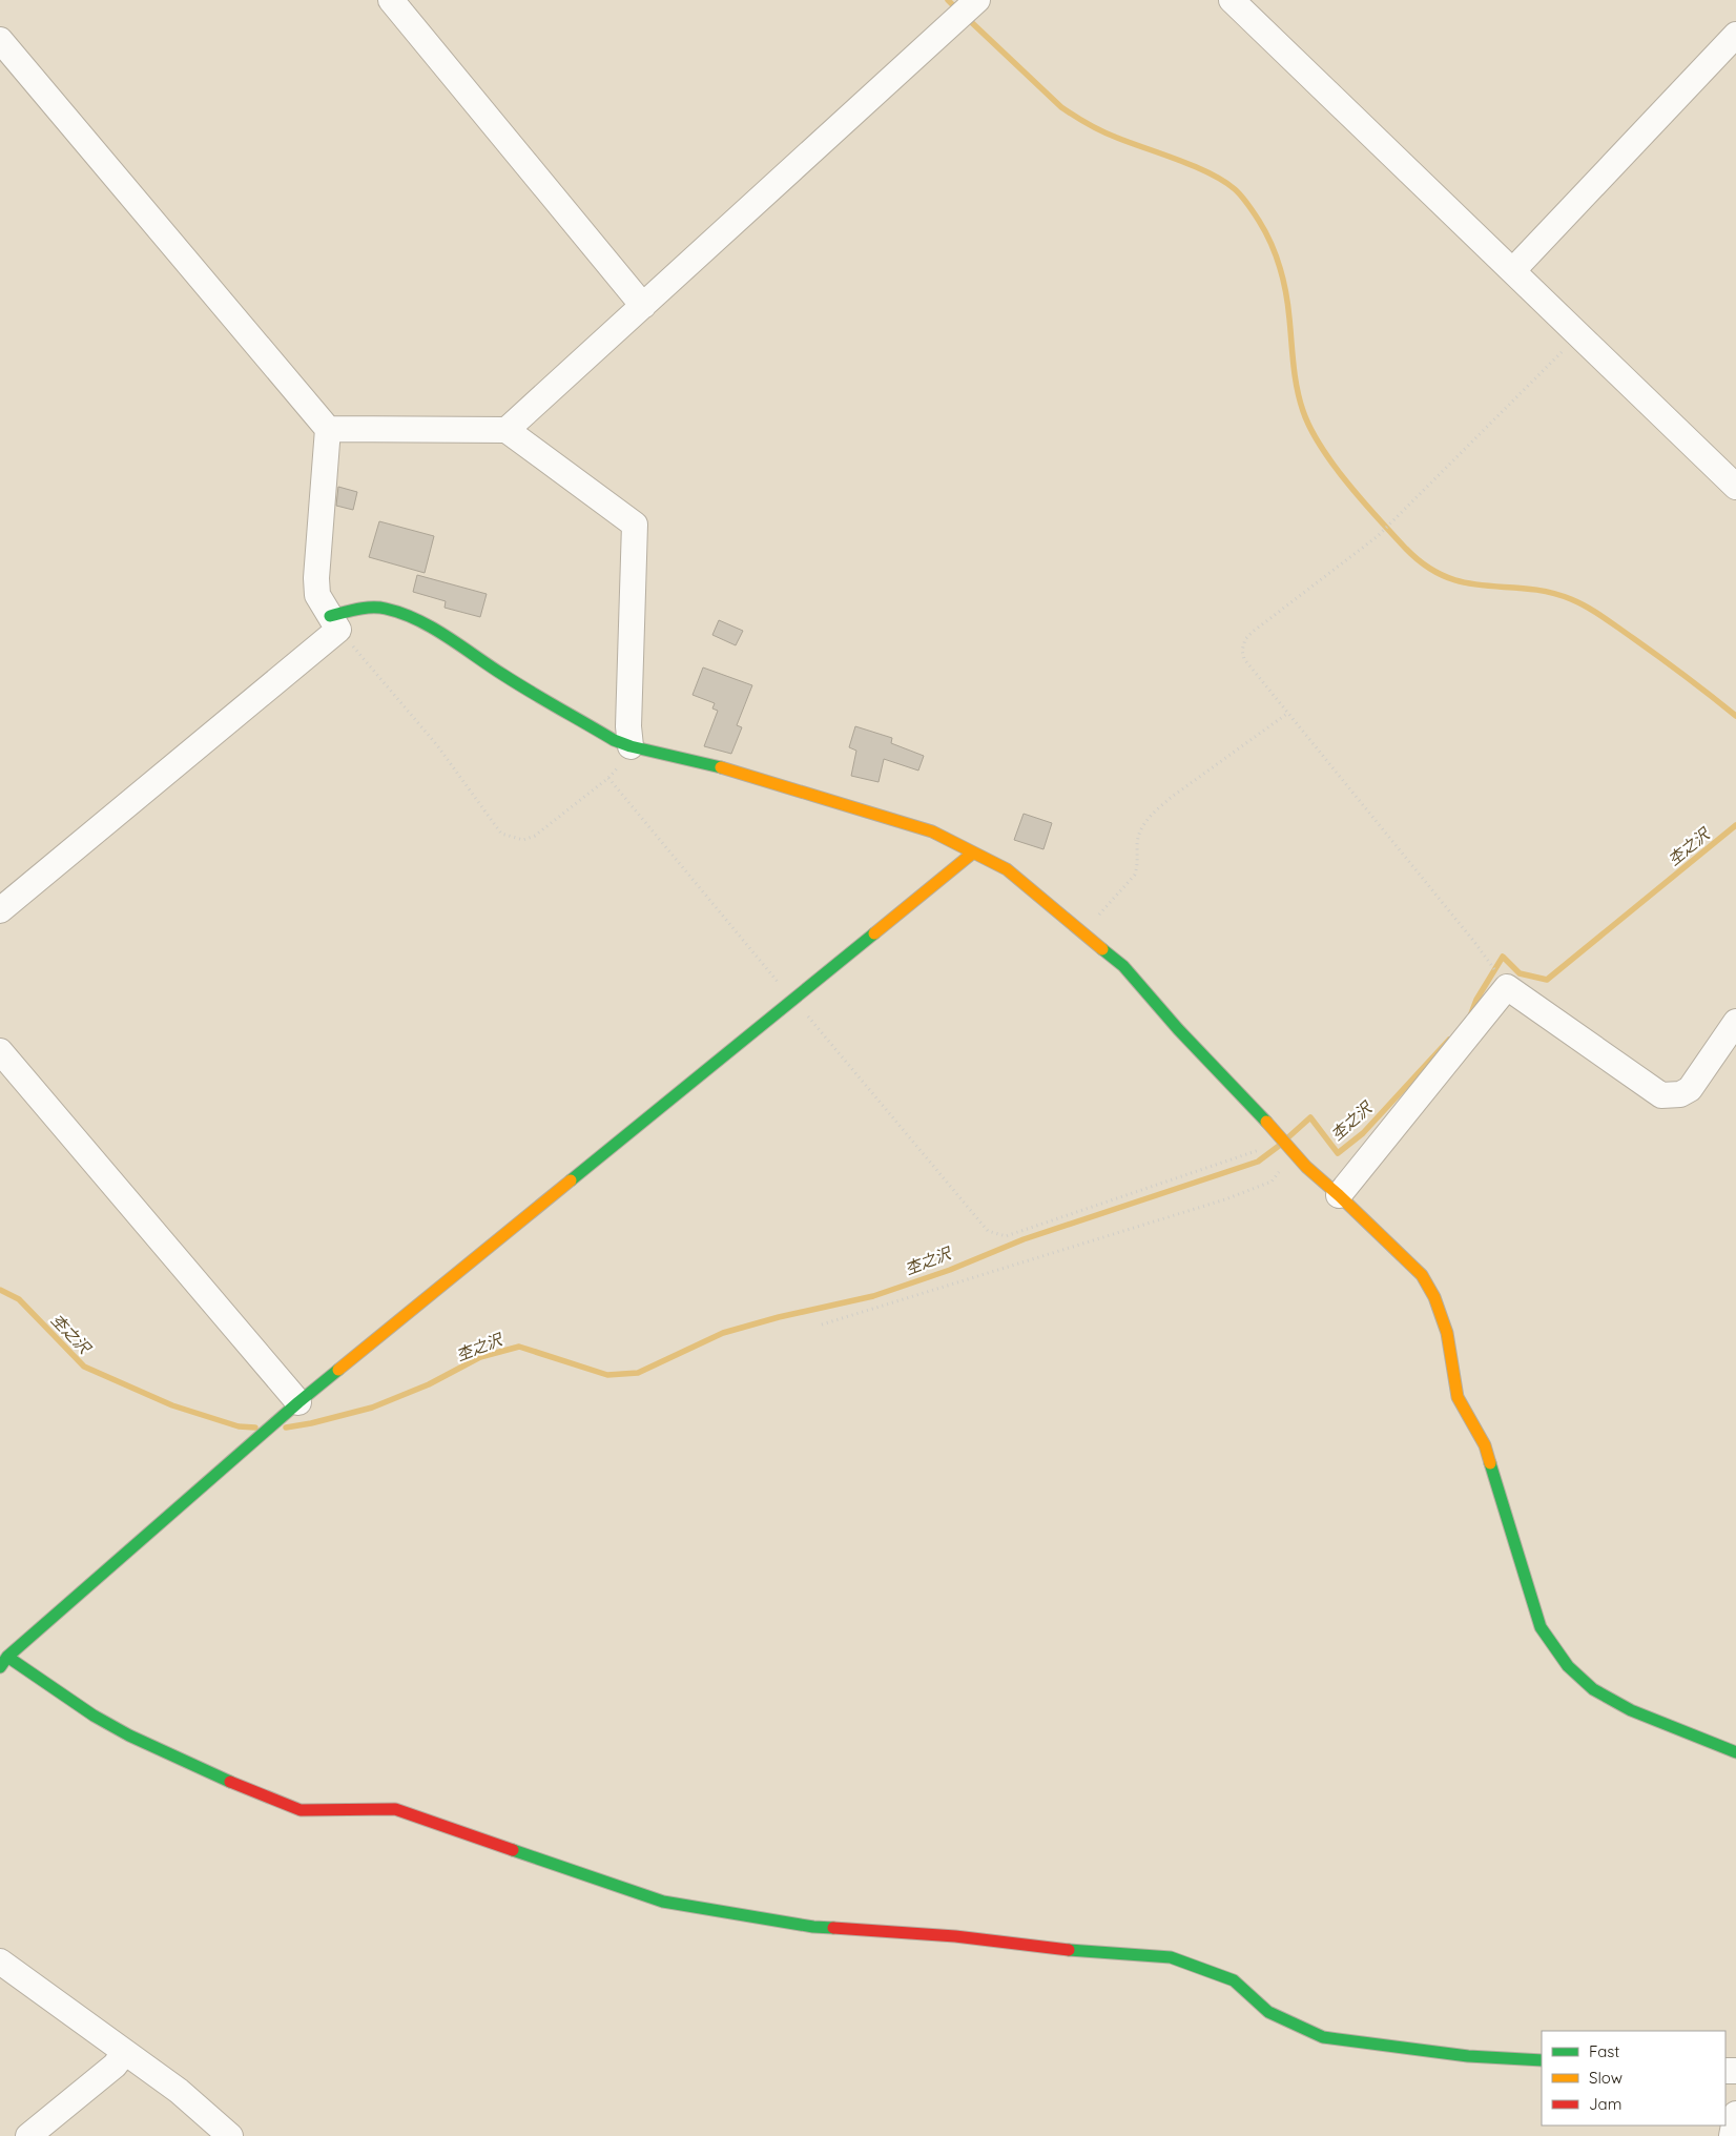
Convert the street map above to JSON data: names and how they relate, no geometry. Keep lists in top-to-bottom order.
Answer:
{
  "water": ["杢之沢"],
  "legend": ["Fast", "Slow", "Jam"]
}
